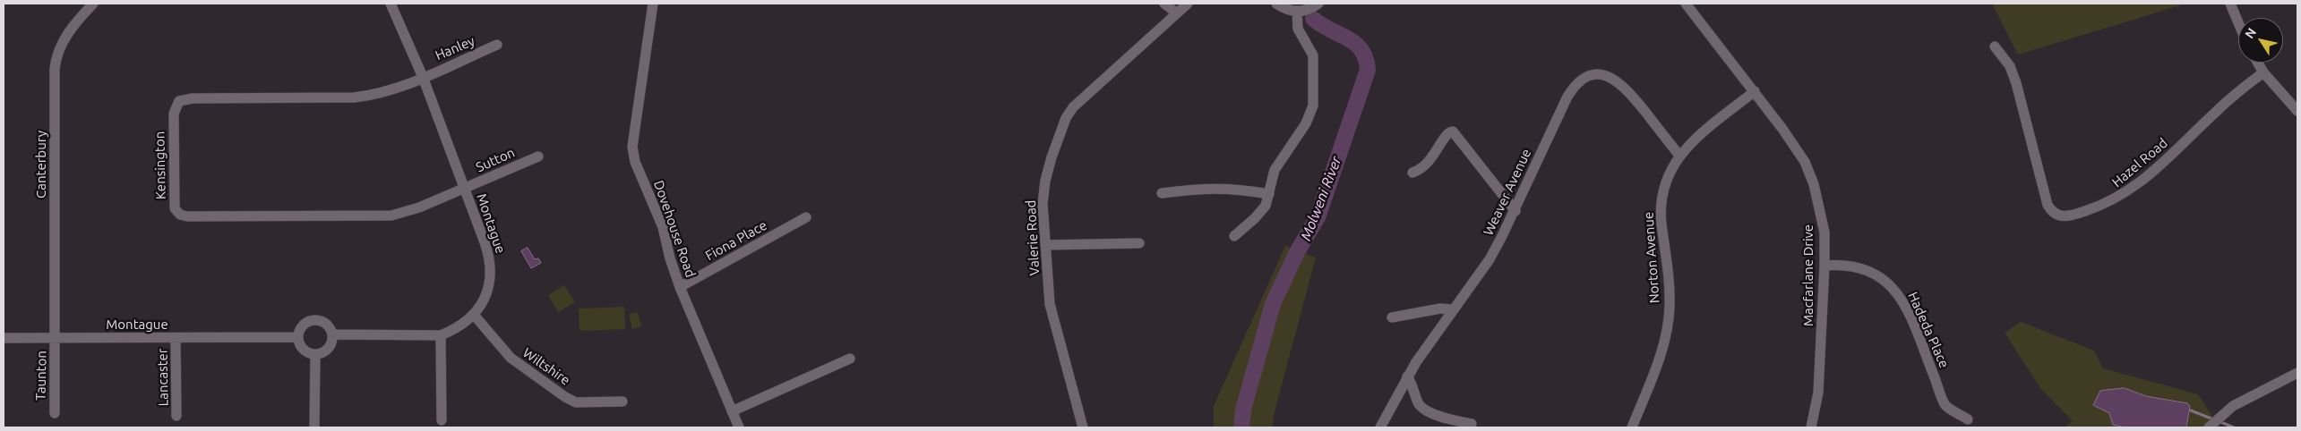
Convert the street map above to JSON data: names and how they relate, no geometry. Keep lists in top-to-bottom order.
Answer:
{
  "streets": {
    "street": [
      "Hanley",
      "Sutton",
      "Hazel Road",
      "Canterbury",
      "Kensington",
      "Weaver Avenue",
      "Montague",
      "Dovehouse Road",
      "Valerie Road",
      "Fiona Place",
      "Norton Avenue",
      "Macfarlane Drive",
      "Hadeda Place",
      "Wiltshire",
      "Taunton",
      "Lancaster"
    ]
  },
  "crossings": [
    ["Hanley", "Kensington"],
    ["Hanley", "Montague"],
    ["Sutton", "Kensington"],
    ["Sutton", "Montague"],
    ["Canterbury", "Montague"],
    ["Canterbury", "Taunton"],
    ["Kensington", "Montague"],
    ["Weaver Avenue", "Norton Avenue"],
    ["Montague", "Wiltshire"],
    ["Montague", "Taunton"],
    ["Montague", "Lancaster"],
    ["Dovehouse Road", "Fiona Place"],
    ["Norton Avenue", "Macfarlane Drive"],
    ["Macfarlane Drive", "Hadeda Place"]
  ],
  "water": ["Molweni River"],
  "north": "top left"
}
